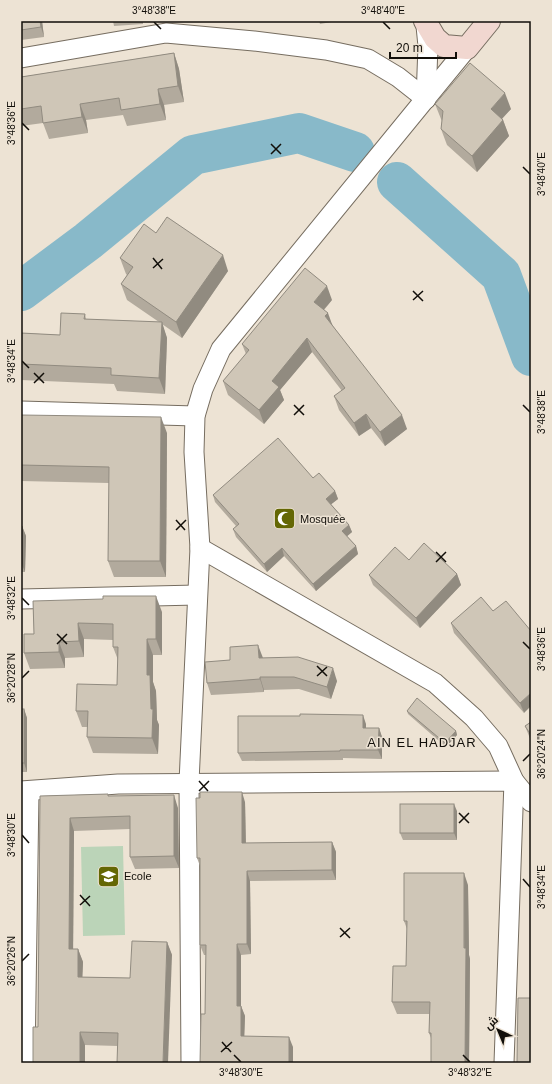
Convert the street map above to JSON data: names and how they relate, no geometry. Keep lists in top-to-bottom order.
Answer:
{
  "districts": ["AIN EL HADJAR"],
  "places": {
    "mosque": ["Mosquée"],
    "school or university": ["Ecole"]
  },
  "scale_bar": "20 m",
  "north": "top left",
  "coordinates": [
    "3°48'38\"E",
    "3°48'40\"E",
    "3°48'36\"E",
    "3°48'34\"E",
    "3°48'32\"E",
    "36°20'28\"N",
    "36°20'24\"N",
    "3°48'30\"E",
    "36°20'26\"N"
  ]
}
